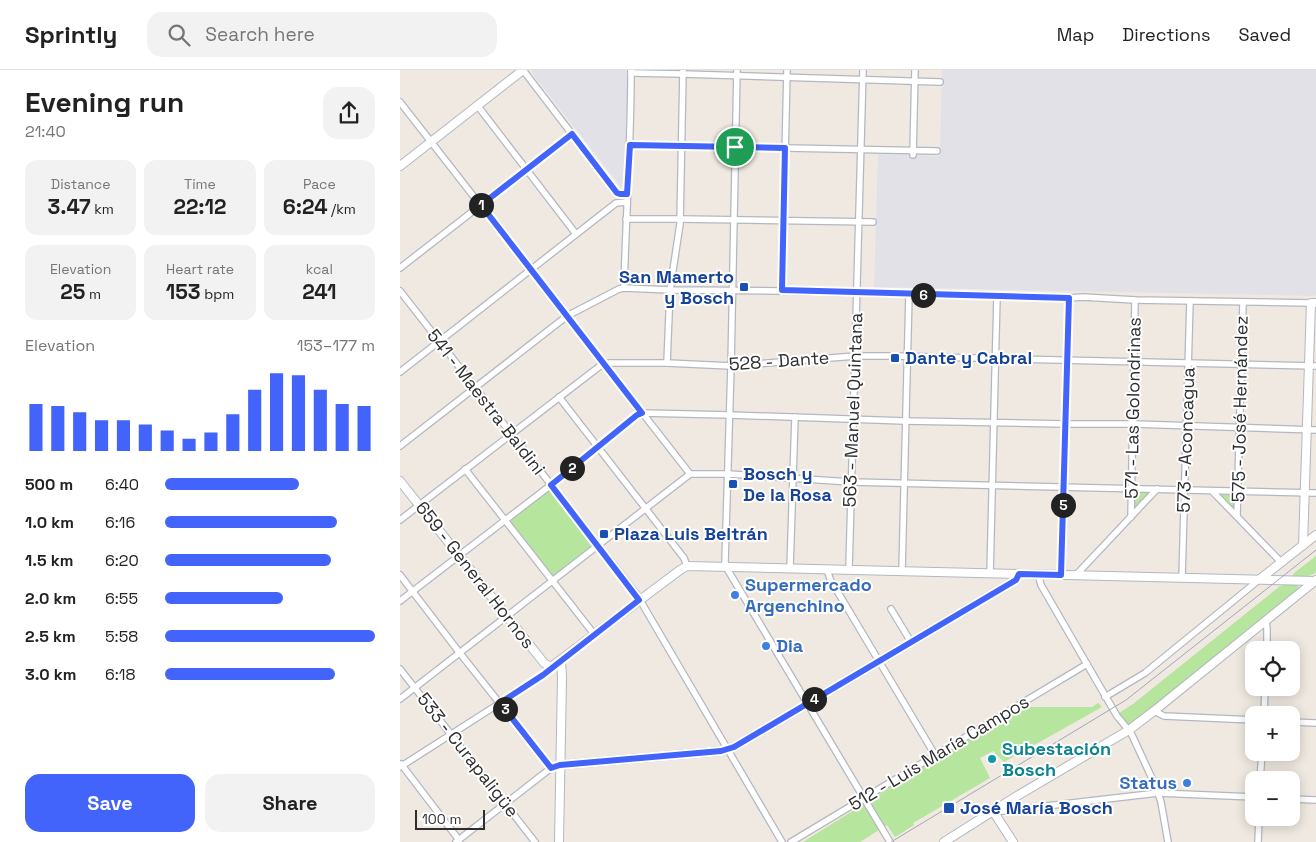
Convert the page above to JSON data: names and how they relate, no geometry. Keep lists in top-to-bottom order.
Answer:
{
  "streets": {
    "street": [
      "528 - Dante",
      "541 - Maestra Baldini",
      "571 - Las Golondrinas",
      "575 - José Hernández",
      "563 - Manuel Quintana",
      "573 - Aconcagua",
      "659 - General Hornos",
      "512 - Luis María Campos",
      "533 - Curapaligüe"
    ]
  },
  "crossings": [
    ["528 - Dante", "571 - Las Golondrinas"],
    ["528 - Dante", "575 - José Hernández"],
    ["528 - Dante", "563 - Manuel Quintana"],
    ["528 - Dante", "573 - Aconcagua"]
  ],
  "places": {
    "transit": [
      "San Mamerto y Bosch",
      "Dante y Cabral",
      "Bosch y De la Rosa",
      "Plaza Luis Beltrán",
      "José María Bosch"
    ],
    "other": [
      "Supermercado Argenchino",
      "Dia",
      "Subestación Bosch",
      "Status"
    ]
  },
  "scale_bar": "100 m",
  "page": {
    "header": "Sprintly",
    "search": "Search here",
    "nav": ["Map", "Directions", "Saved"],
    "heading": ["Evening run", "21:40"],
    "stats": [
      ["Distance", "3.47 km"],
      ["Time", "22:12"],
      ["Pace", "6:24 /km"],
      ["Elevation", "25 m"],
      ["Heart rate", "153 bpm"],
      ["kcal", "241"]
    ],
    "pins": [
      "1",
      "6",
      "2",
      "5",
      "4",
      "3"
    ],
    "chart": ["Elevation", "153–177 m"],
    "list": [
      {
        "name": "500 m",
        "note": "6:40"
      },
      {
        "name": "1.0 km",
        "note": "6:16"
      },
      {
        "name": "1.5 km",
        "note": "6:20"
      },
      {
        "name": "2.0 km",
        "note": "6:55"
      },
      {
        "name": "2.5 km",
        "note": "5:58"
      },
      {
        "name": "3.0 km",
        "note": "6:18"
      }
    ],
    "map_buttons": ["+", "−"],
    "buttons": ["Save", "Share"],
    "scale": "100 m"
  }
}
